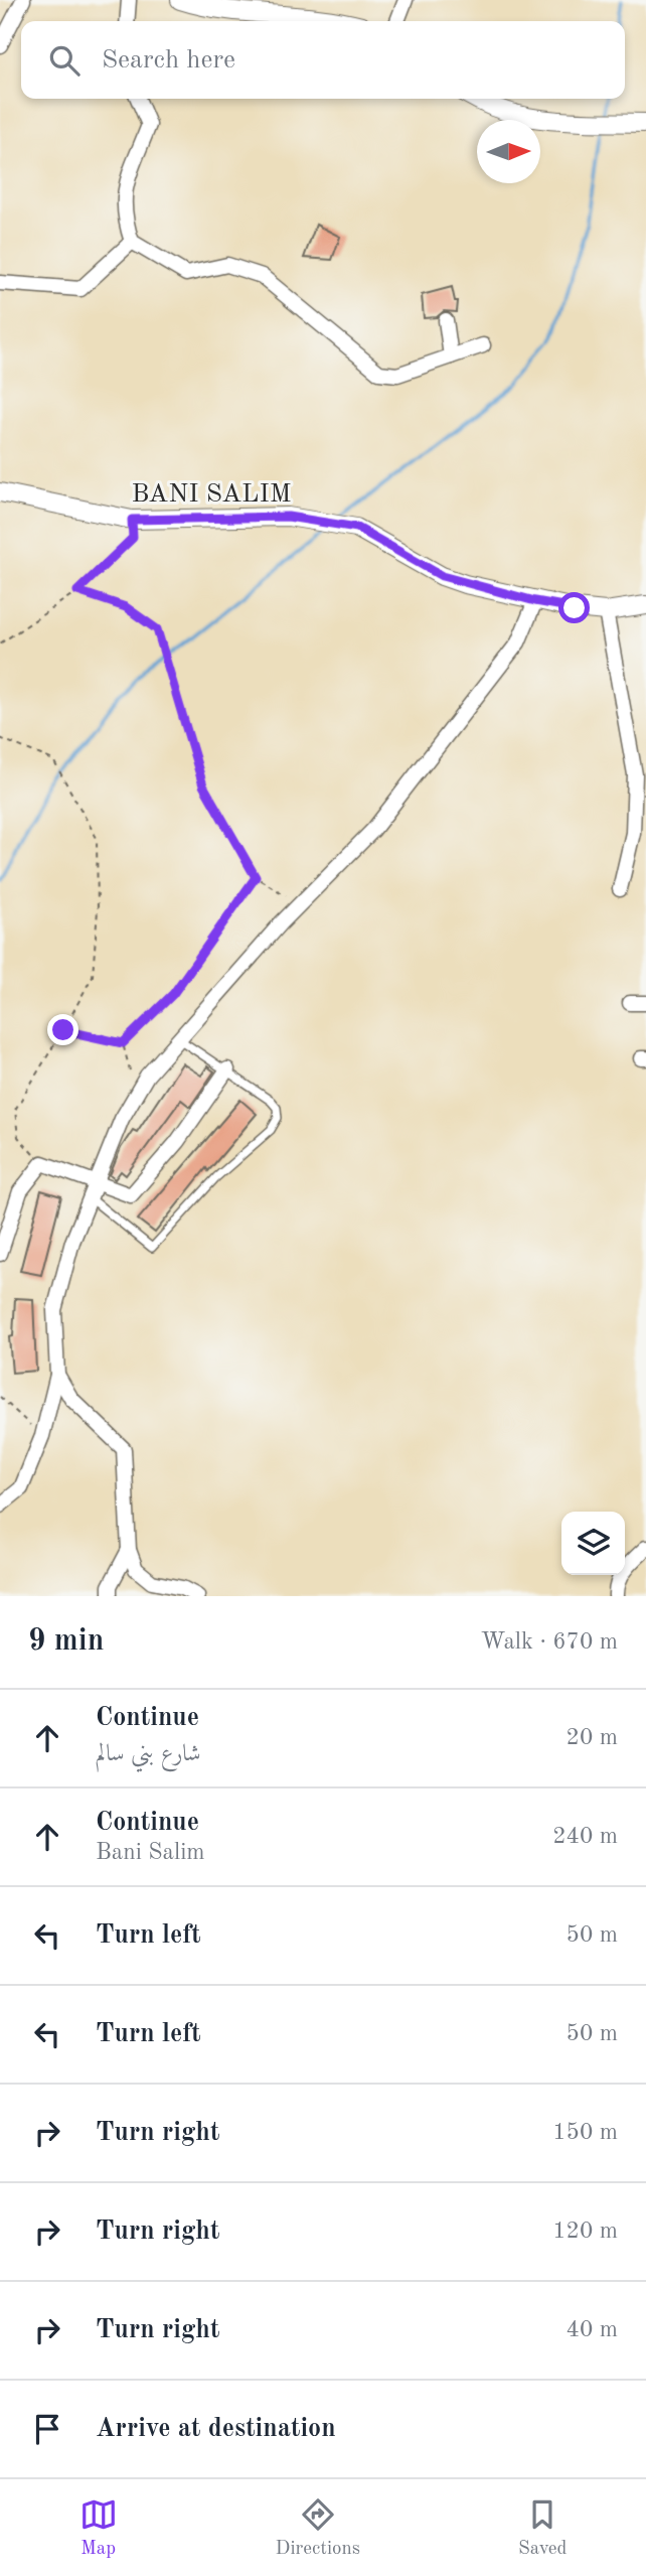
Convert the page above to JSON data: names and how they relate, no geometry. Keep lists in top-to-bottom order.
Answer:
{
  "streets": {
    "street": ["BANI SALIM"]
  },
  "north": "right",
  "page": {
    "search": "Search here",
    "heading": ["9 min", "Walk · 670 m"],
    "list": [
      ["Continue", "شارع بني سالم", "20 m"],
      ["Continue", "Bani Salim", "240 m"],
      ["Turn left", "50 m"],
      ["Turn left", "50 m"],
      ["Turn right", "150 m"],
      ["Turn right", "120 m"],
      ["Turn right", "40 m"],
      "Arrive at destination"
    ],
    "nav": ["Map", "Directions", "Saved"]
  }
}
